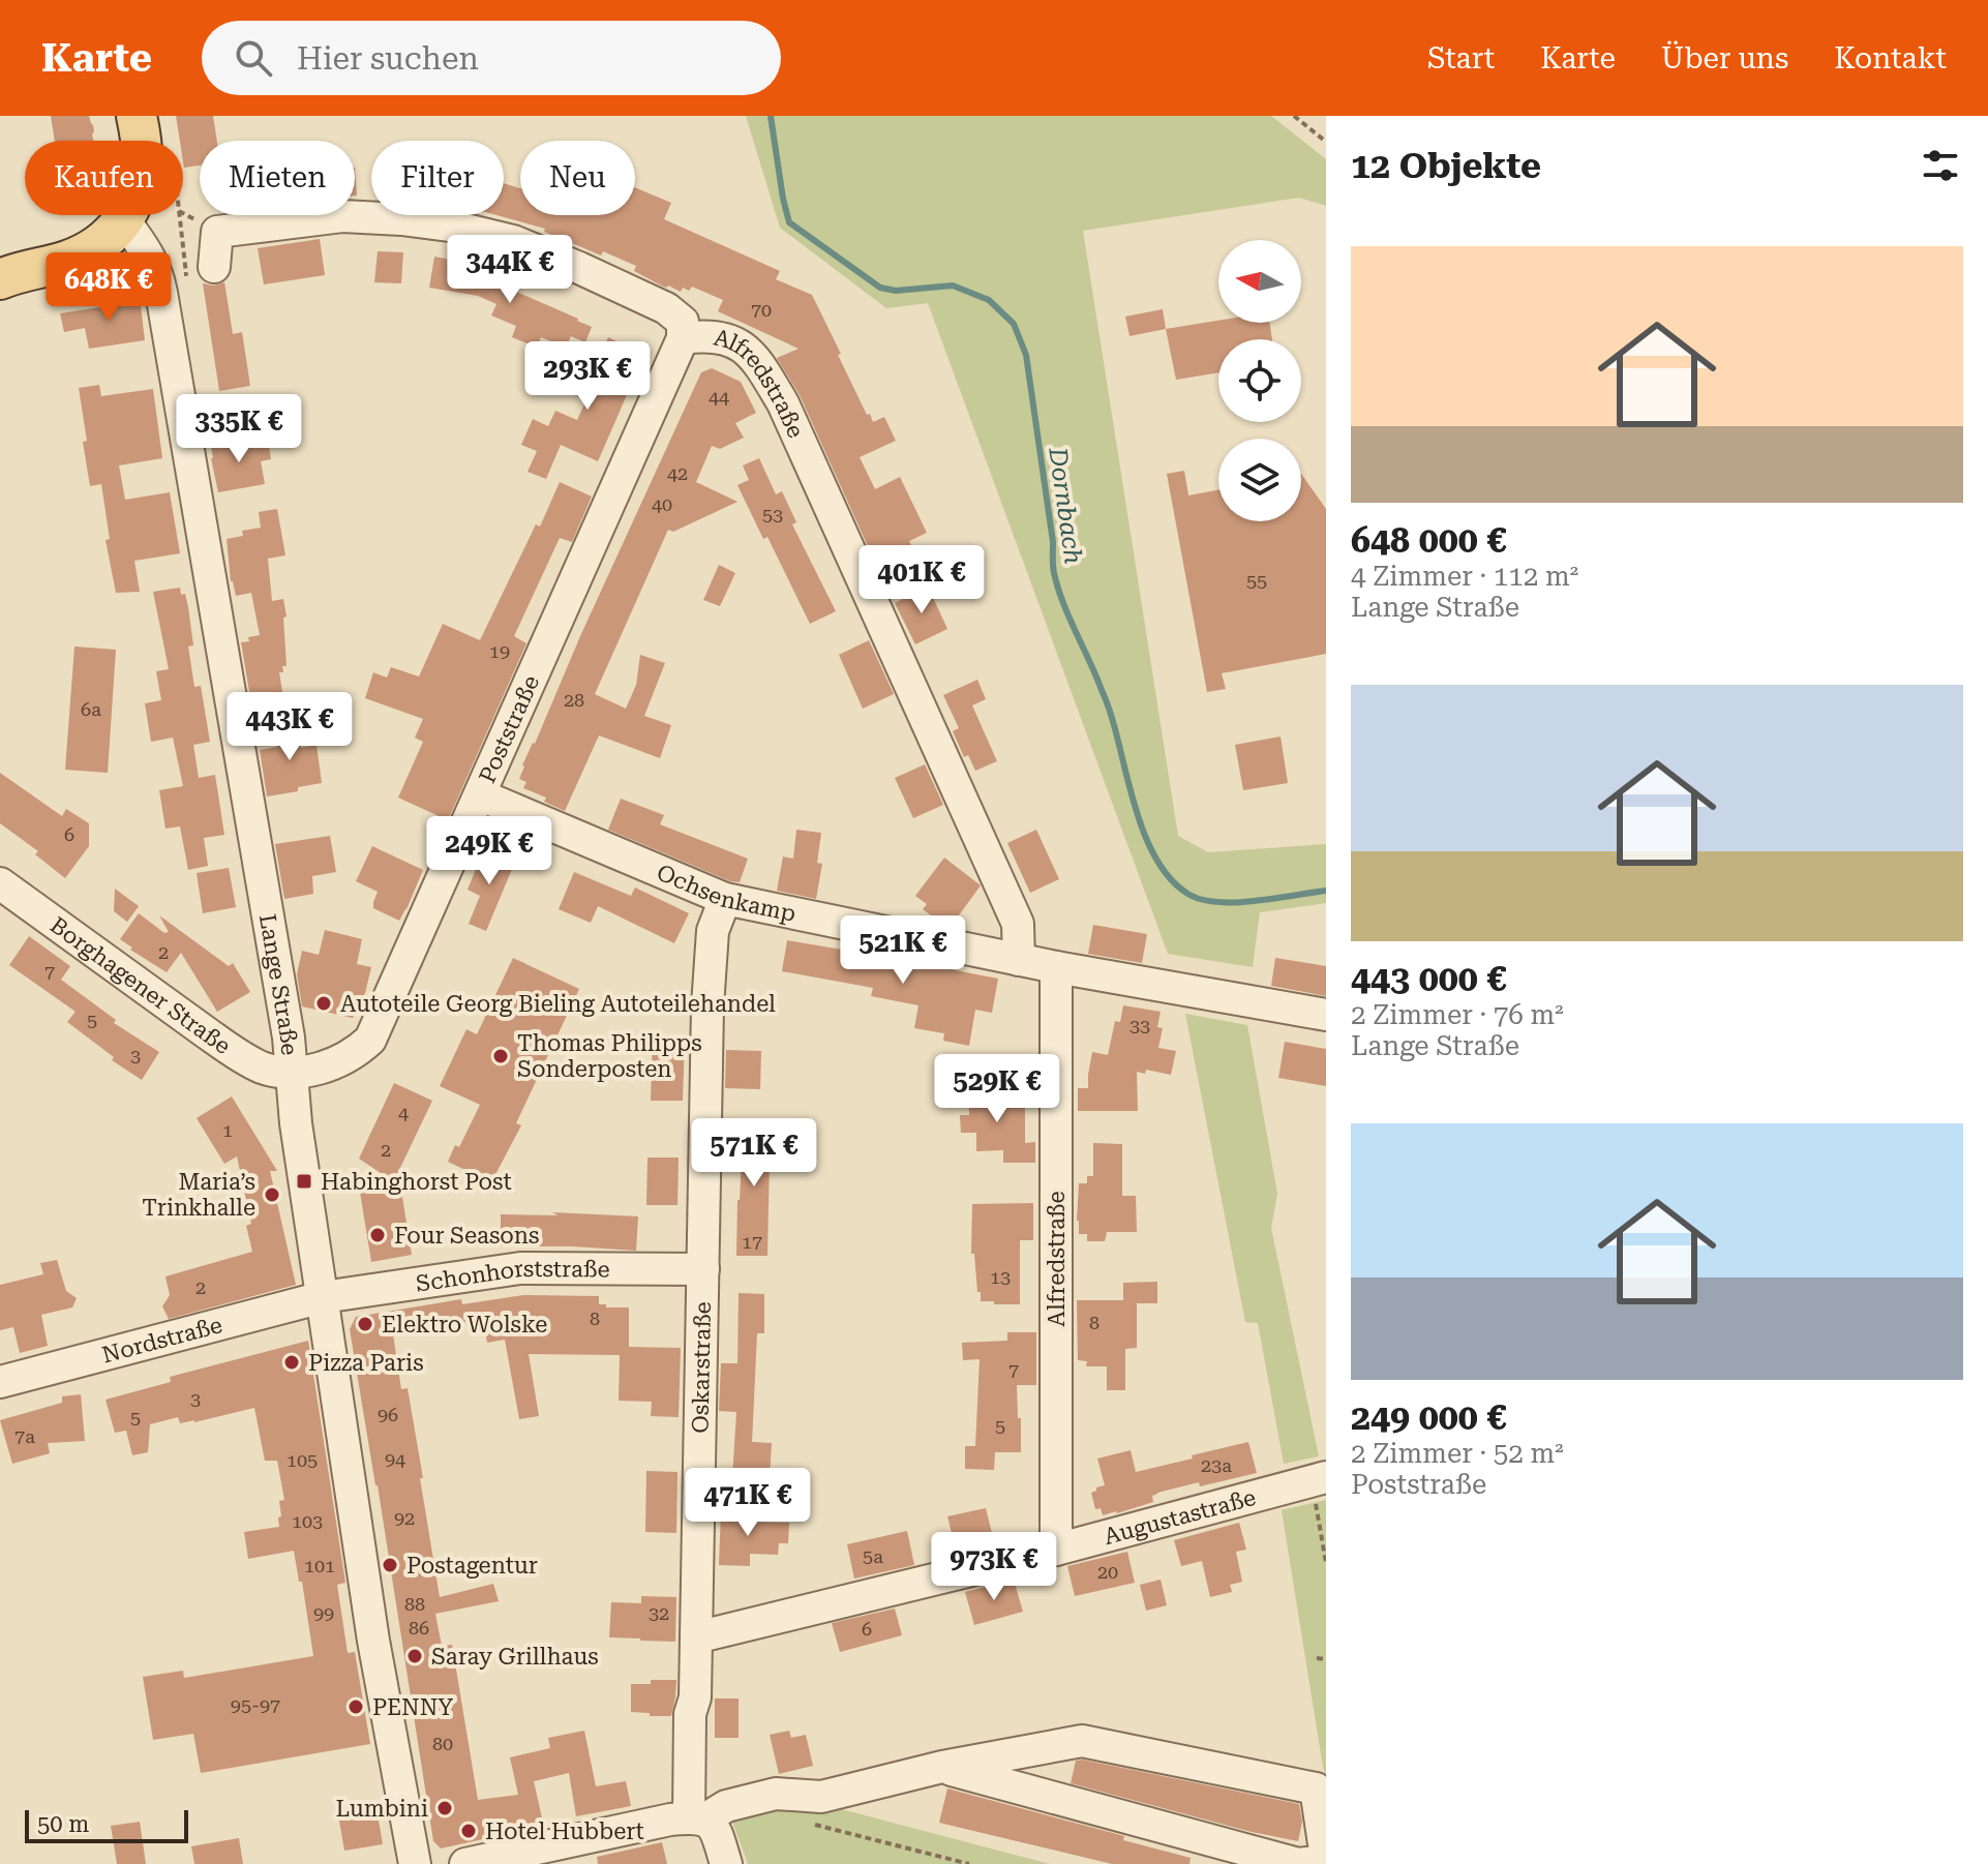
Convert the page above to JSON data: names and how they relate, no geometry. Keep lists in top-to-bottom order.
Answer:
{
  "streets": {
    "street": [
      "Alfredstraße",
      "Poststraße",
      "Ochsenkamp",
      "Lange Straße",
      "Borghagener Straße",
      "Schonhorststraße",
      "Nordstraße",
      "Oskarstraße",
      "Augustastraße"
    ]
  },
  "crossings": [
    ["Alfredstraße", "Poststraße"],
    ["Alfredstraße", "Ochsenkamp"],
    ["Alfredstraße", "Augustastraße"],
    ["Poststraße", "Ochsenkamp"],
    ["Poststraße", "Lange Straße"],
    ["Poststraße", "Borghagener Straße"],
    ["Ochsenkamp", "Oskarstraße"],
    ["Lange Straße", "Borghagener Straße"],
    ["Lange Straße", "Schonhorststraße"],
    ["Lange Straße", "Nordstraße"],
    ["Schonhorststraße", "Nordstraße"],
    ["Schonhorststraße", "Oskarstraße"],
    ["Oskarstraße", "Augustastraße"]
  ],
  "water": ["Dornbach"],
  "places": {
    "other": [
      "Autoteile Georg Bieling Autoteilehandel",
      "Thomas Philipps Sonderposten",
      "Maria’s Trinkhalle",
      "Four Seasons",
      "Elektro Wolske",
      "Pizza Paris",
      "Postagentur",
      "Saray Grillhaus",
      "PENNY",
      "Lumbini",
      "Hotel Hubbert"
    ],
    "transit": ["Habinghorst Post"]
  },
  "house_numbers": [
    "70",
    "44",
    "42",
    "40",
    "53",
    "55",
    "19",
    "28",
    "6a",
    "6",
    "2",
    "7",
    "5",
    "33",
    "3",
    "4",
    "1",
    "2",
    "17",
    "13",
    "2",
    "8",
    "8",
    "7",
    "3",
    "96",
    "5",
    "5",
    "7a",
    "94",
    "105",
    "23a",
    "92",
    "103",
    "5a",
    "101",
    "20",
    "88",
    "99",
    "32",
    "86",
    "6",
    "95-97",
    "80"
  ],
  "scale_bar": "50 m",
  "north": "left",
  "page": {
    "header": "Karte",
    "search": "Hier suchen",
    "nav": [
      "Start",
      "Karte",
      "Über uns",
      "Kontakt"
    ],
    "heading": "12 Objekte",
    "chip": [
      "Kaufen",
      "Mieten",
      "Filter",
      "Neu"
    ],
    "list": [
      {
        "name": "648 000 €",
        "note": "4 Zimmer · 112 m² · Lange Straße"
      },
      {
        "name": "443 000 €",
        "note": "2 Zimmer · 76 m² · Lange Straße"
      },
      {
        "name": "249 000 €",
        "note": "2 Zimmer · 52 m² · Poststraße"
      }
    ],
    "price": [
      "344K €",
      "648K €",
      "293K €",
      "335K €",
      "401K €",
      "443K €",
      "249K €",
      "521K €",
      "529K €",
      "571K €",
      "471K €",
      "973K €"
    ],
    "scale": "50 m"
  }
}
